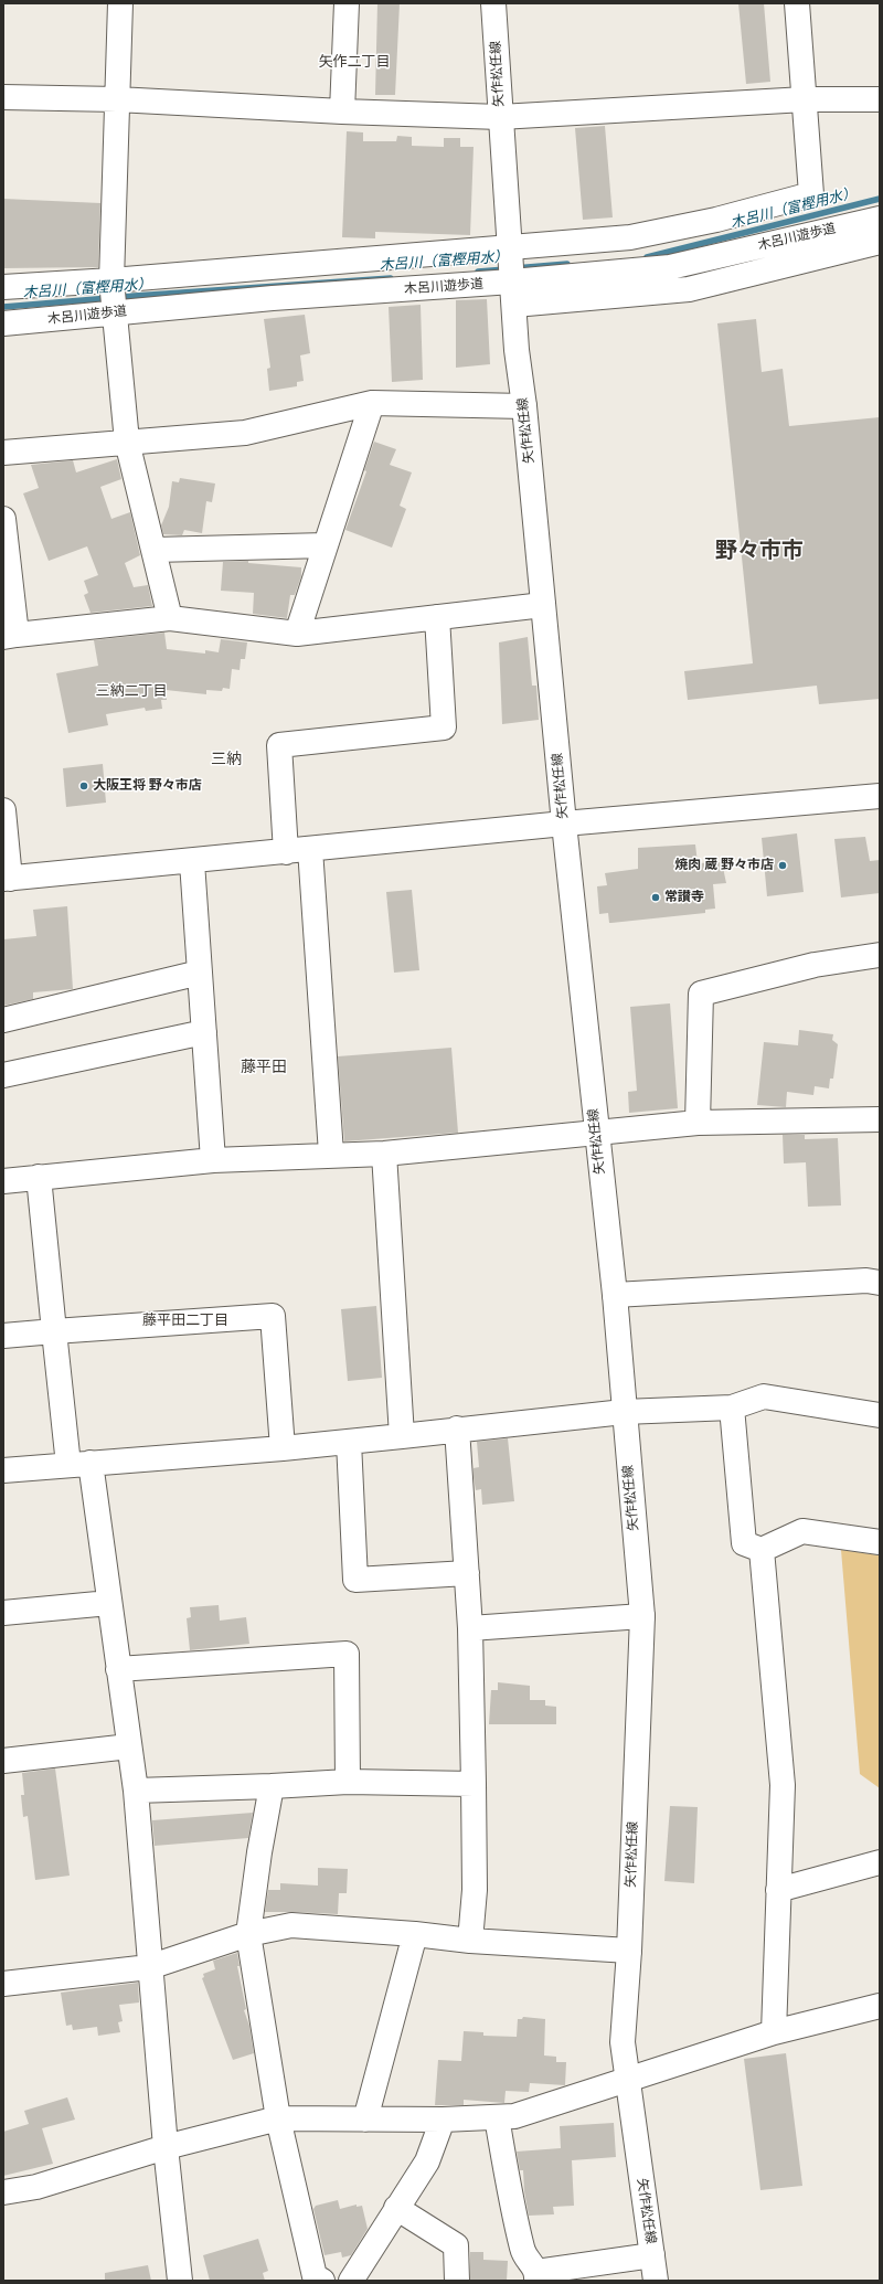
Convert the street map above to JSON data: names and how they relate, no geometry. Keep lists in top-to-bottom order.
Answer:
{
  "streets": {
    "street": ["矢作松任線", "木呂川遊歩道"]
  },
  "crossings": [
    ["矢作松任線", "木呂川遊歩道"]
  ],
  "districts": [
    "矢作二丁目",
    "野々市市",
    "三納二丁目",
    "三納",
    "藤平田",
    "藤平田二丁目"
  ],
  "water": ["木呂川（富樫用水）"],
  "places": ["大阪王将 野々市店", "焼肉 蔵 野々市店", "常讃寺"]
}
